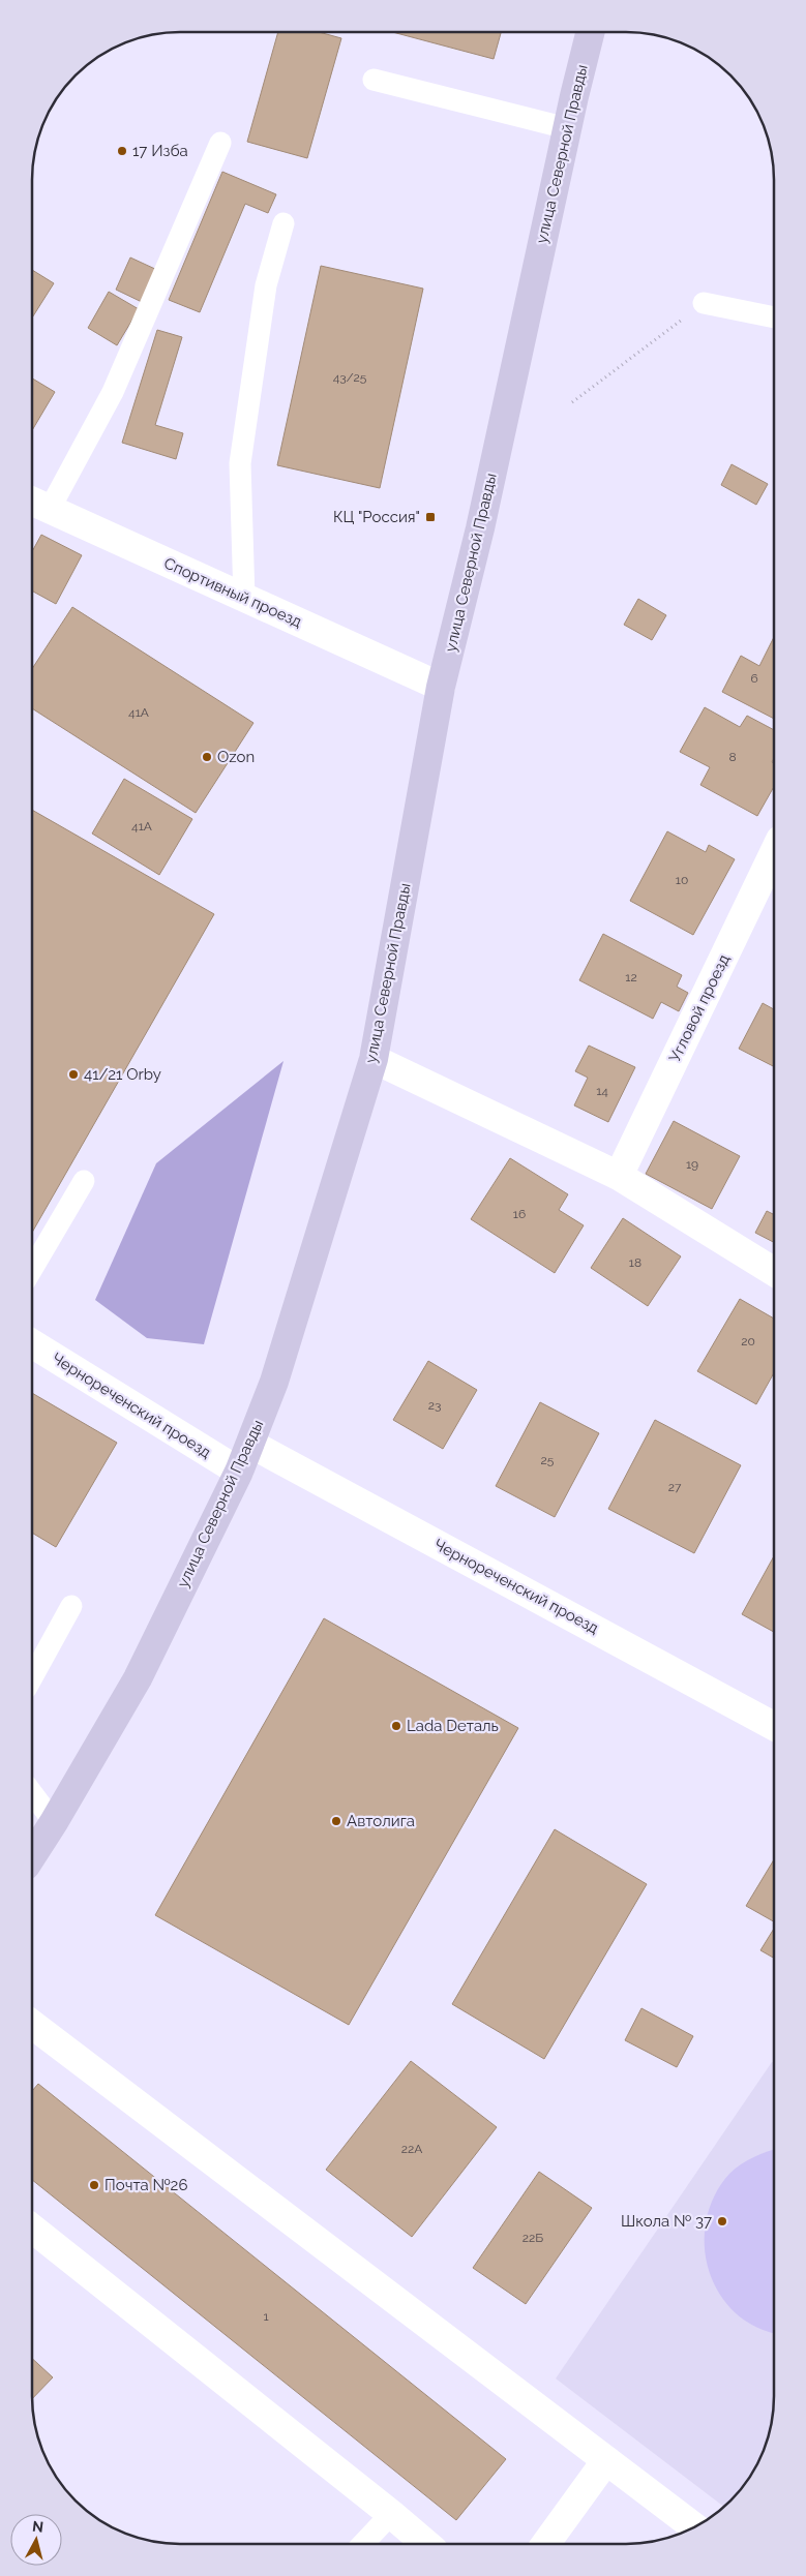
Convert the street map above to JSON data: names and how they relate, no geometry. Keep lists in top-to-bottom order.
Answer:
{
  "streets": {
    "main road": ["улица Северной Правды"],
    "street": ["Спортивный проезд", "Угловой проезд", "Чернореченский проезд"]
  },
  "crossings": [
    ["улица Северной Правды", "Спортивный проезд"],
    ["улица Северной Правды", "Чернореченский проезд"]
  ],
  "places": {
    "other": [
      "17 Изба",
      "Ozon",
      "41/21 Orby",
      "Lada Dеталь",
      "Автолига",
      "Почта №26",
      "Школа № 37"
    ],
    "transit": ["КЦ \"Россия\""]
  },
  "house_numbers": [
    "43/25",
    "6",
    "41А",
    "8",
    "41А",
    "10",
    "12",
    "14",
    "19",
    "16",
    "18",
    "20",
    "23",
    "25",
    "27",
    "22А",
    "22Б",
    "1"
  ],
  "north": "top"
}
